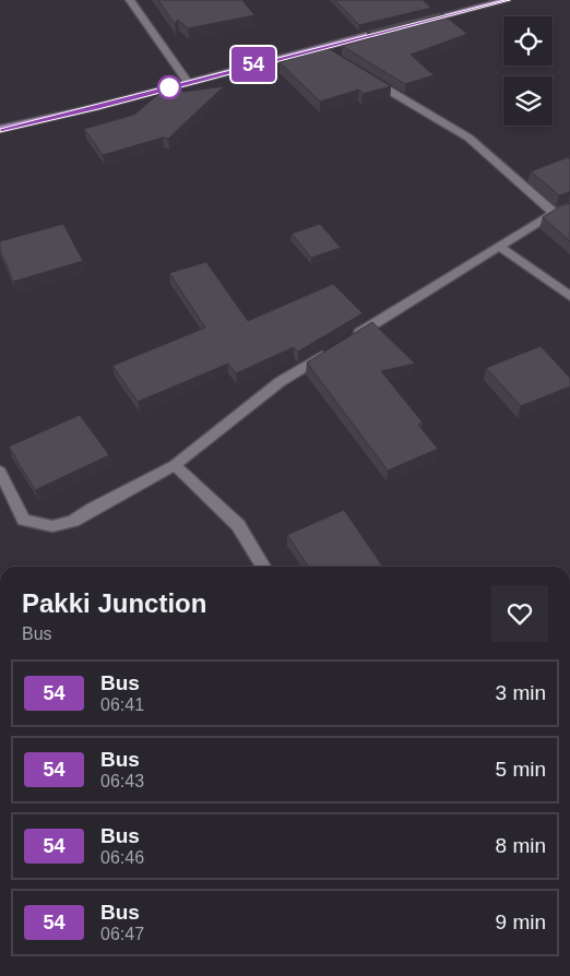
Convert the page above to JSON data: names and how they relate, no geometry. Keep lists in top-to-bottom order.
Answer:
{
  "lines": ["bus line 54"],
  "page": {
    "on_map": "54",
    "heading": ["Pakki Junction", "Bus"],
    "list": [
      {
        "mark": "54",
        "name": "Bus",
        "note": "06:41",
        "value": "3 min"
      },
      {
        "mark": "54",
        "name": "Bus",
        "note": "06:43",
        "value": "5 min"
      },
      {
        "mark": "54",
        "name": "Bus",
        "note": "06:46",
        "value": "8 min"
      },
      {
        "mark": "54",
        "name": "Bus",
        "note": "06:47",
        "value": "9 min"
      }
    ]
  }
}
